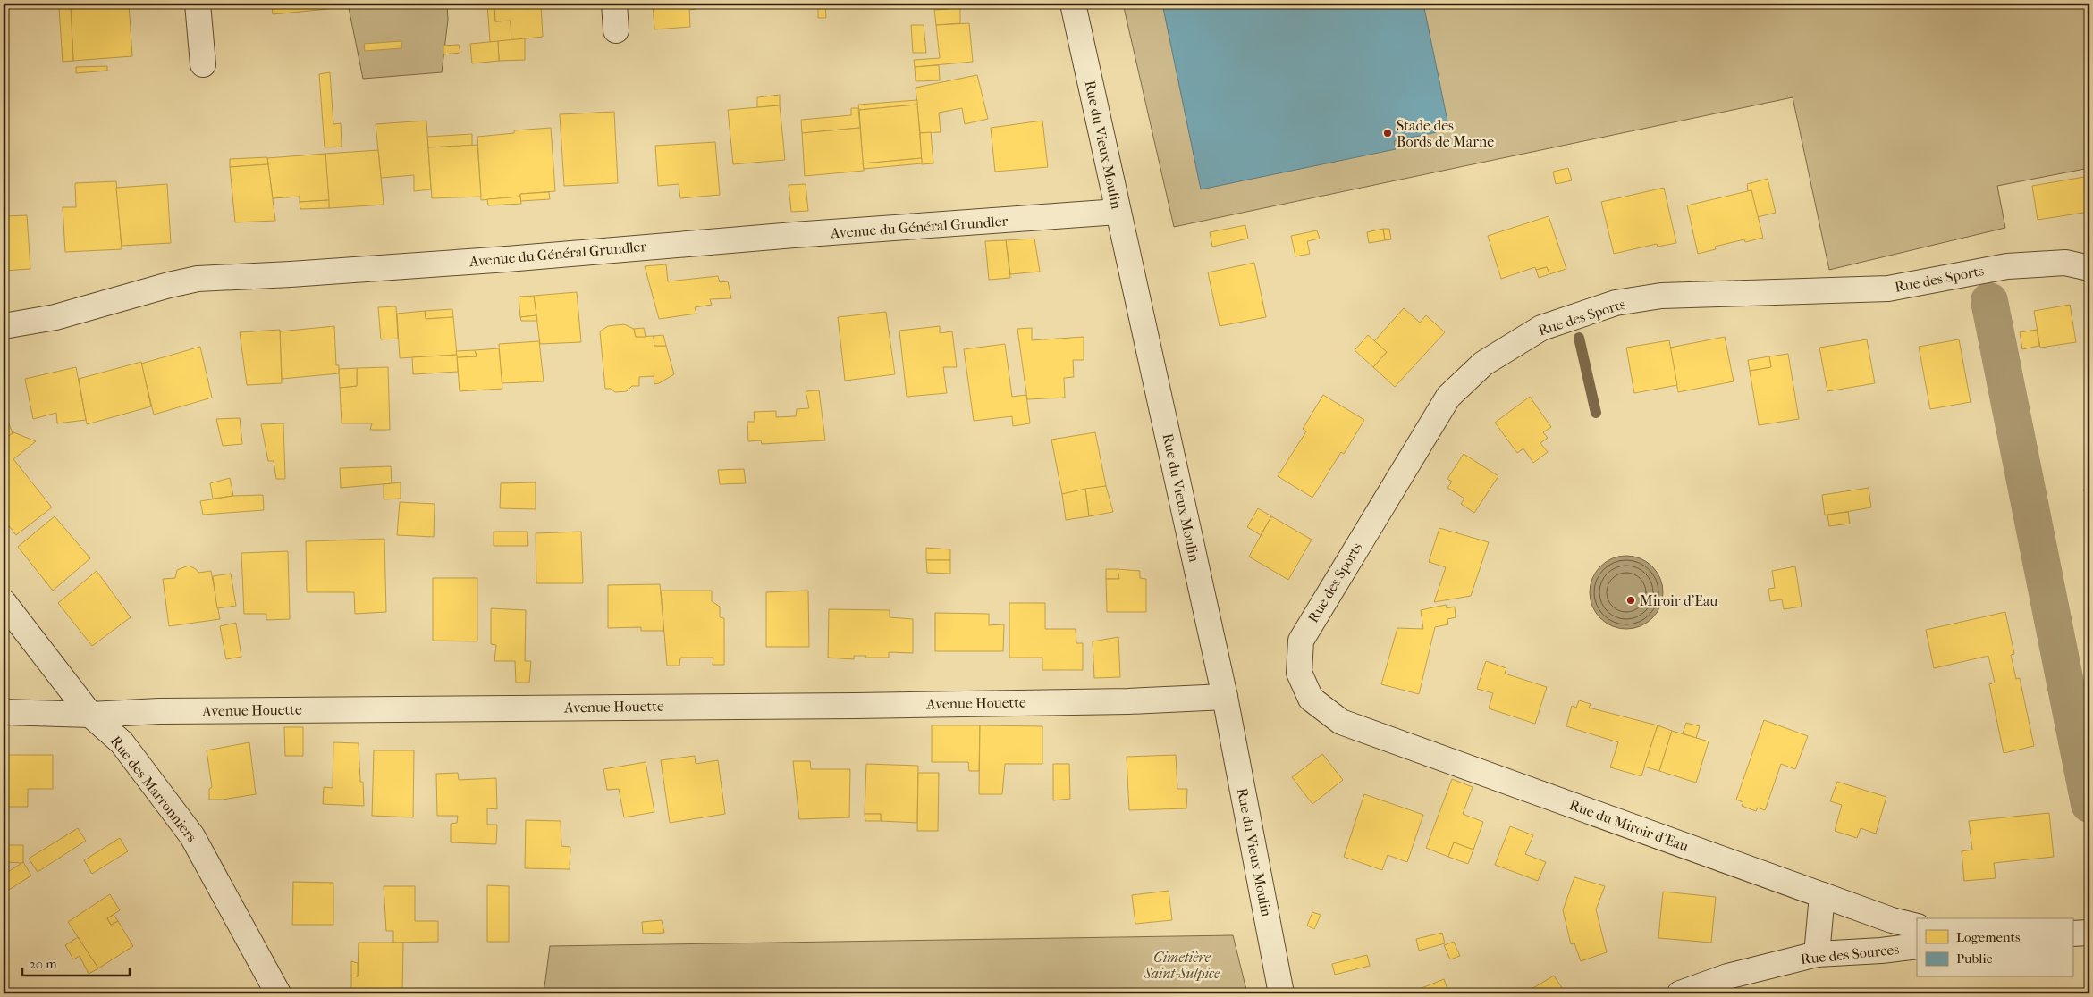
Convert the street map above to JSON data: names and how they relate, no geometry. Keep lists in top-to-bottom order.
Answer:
{
  "streets": {
    "street": [
      "Rue du Vieux Moulin",
      "Avenue du Général Grundler",
      "Rue des Sports",
      "Avenue Houette",
      "Rue des Marronniers",
      "Rue du Miroir d'Eau",
      "Rue des Sources"
    ]
  },
  "crossings": [
    ["Rue du Vieux Moulin", "Avenue du Général Grundler"],
    ["Rue du Vieux Moulin", "Avenue Houette"],
    ["Rue des Sports", "Rue du Miroir d'Eau"],
    ["Avenue Houette", "Rue des Marronniers"]
  ],
  "parks": ["Cimetière Saint-Sulpice"],
  "places": ["Stade des Bords de Marne", "Miroir d’Eau"],
  "legend": ["Logements", "Public"],
  "scale_bar": "20 m"
}
